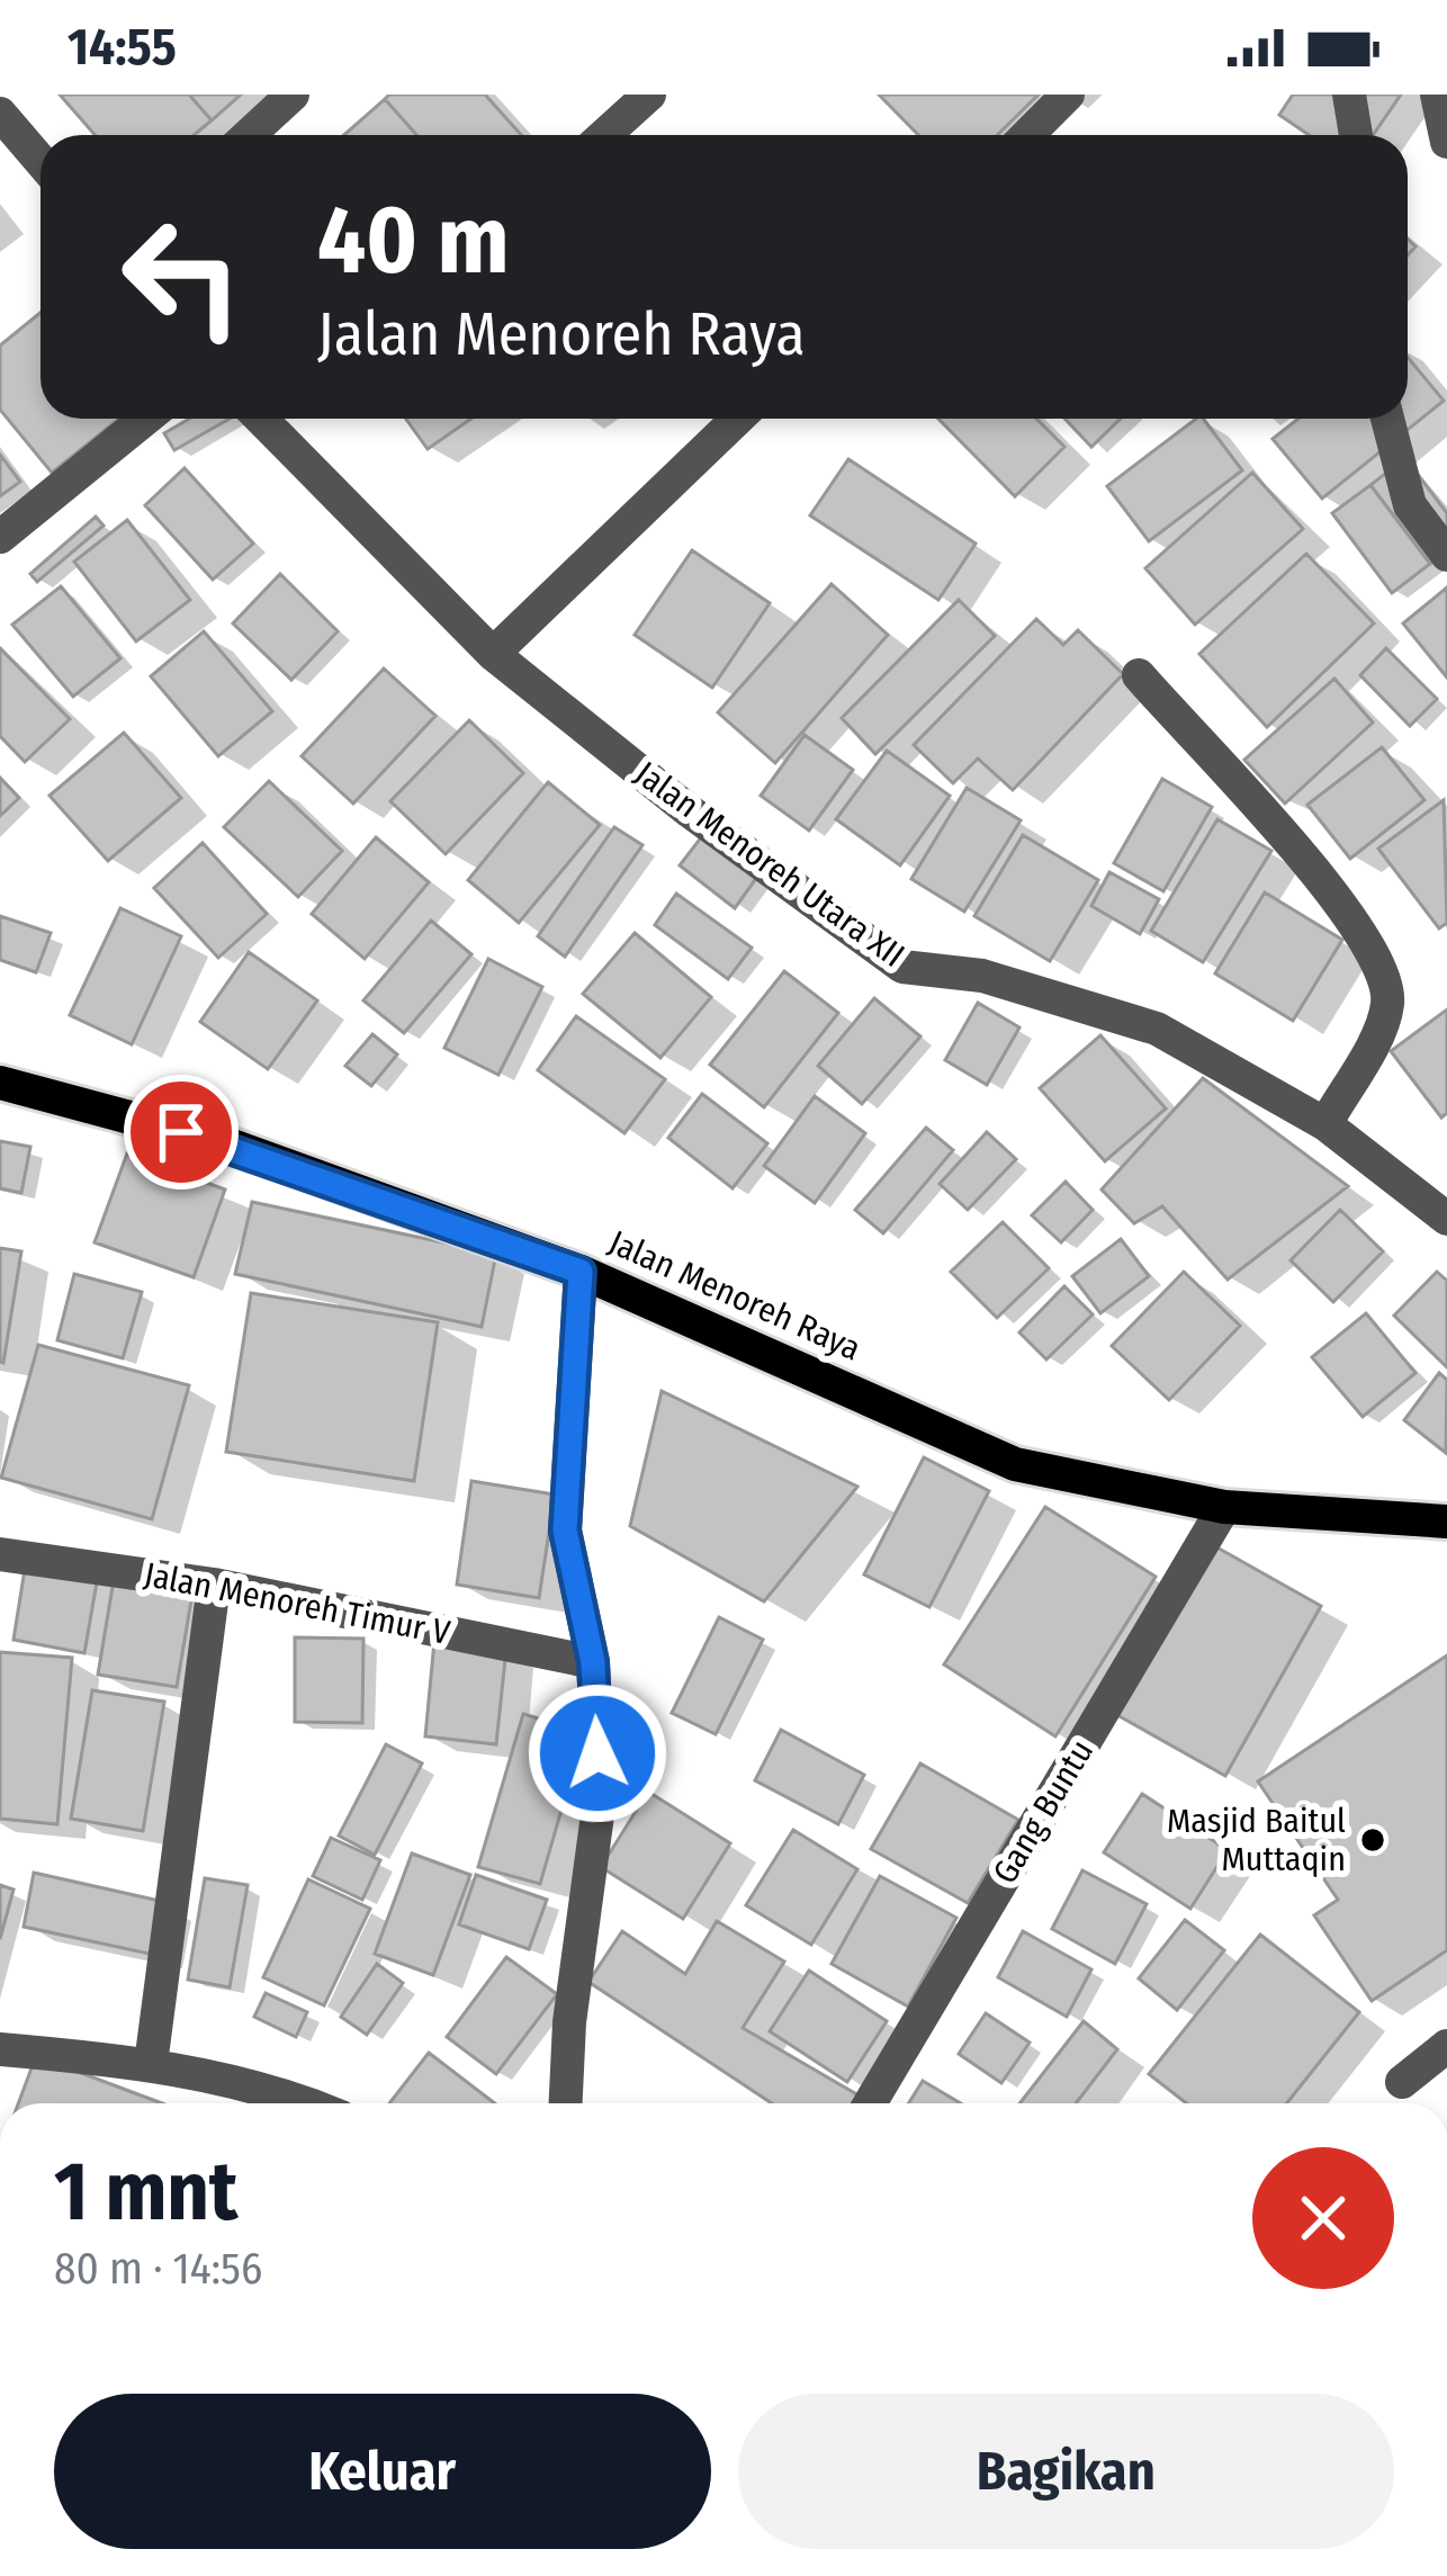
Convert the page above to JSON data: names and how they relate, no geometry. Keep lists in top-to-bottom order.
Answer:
{
  "streets": {
    "main road": ["Jalan Menoreh Raya"],
    "street": ["Jalan Menoreh Utara XII", "Jalan Menoreh Timur V", "Gang Buntu"]
  },
  "crossings": [
    ["Jalan Menoreh Raya", "Gang Buntu"]
  ],
  "places": ["Masjid Baitul Muttaqin"],
  "page": {
    "status": "14:55",
    "turn": ["40 m", "Jalan Menoreh Raya"],
    "heading": ["1 mnt", "80 m · 14:56"],
    "buttons": ["Keluar", "Bagikan"]
  }
}
